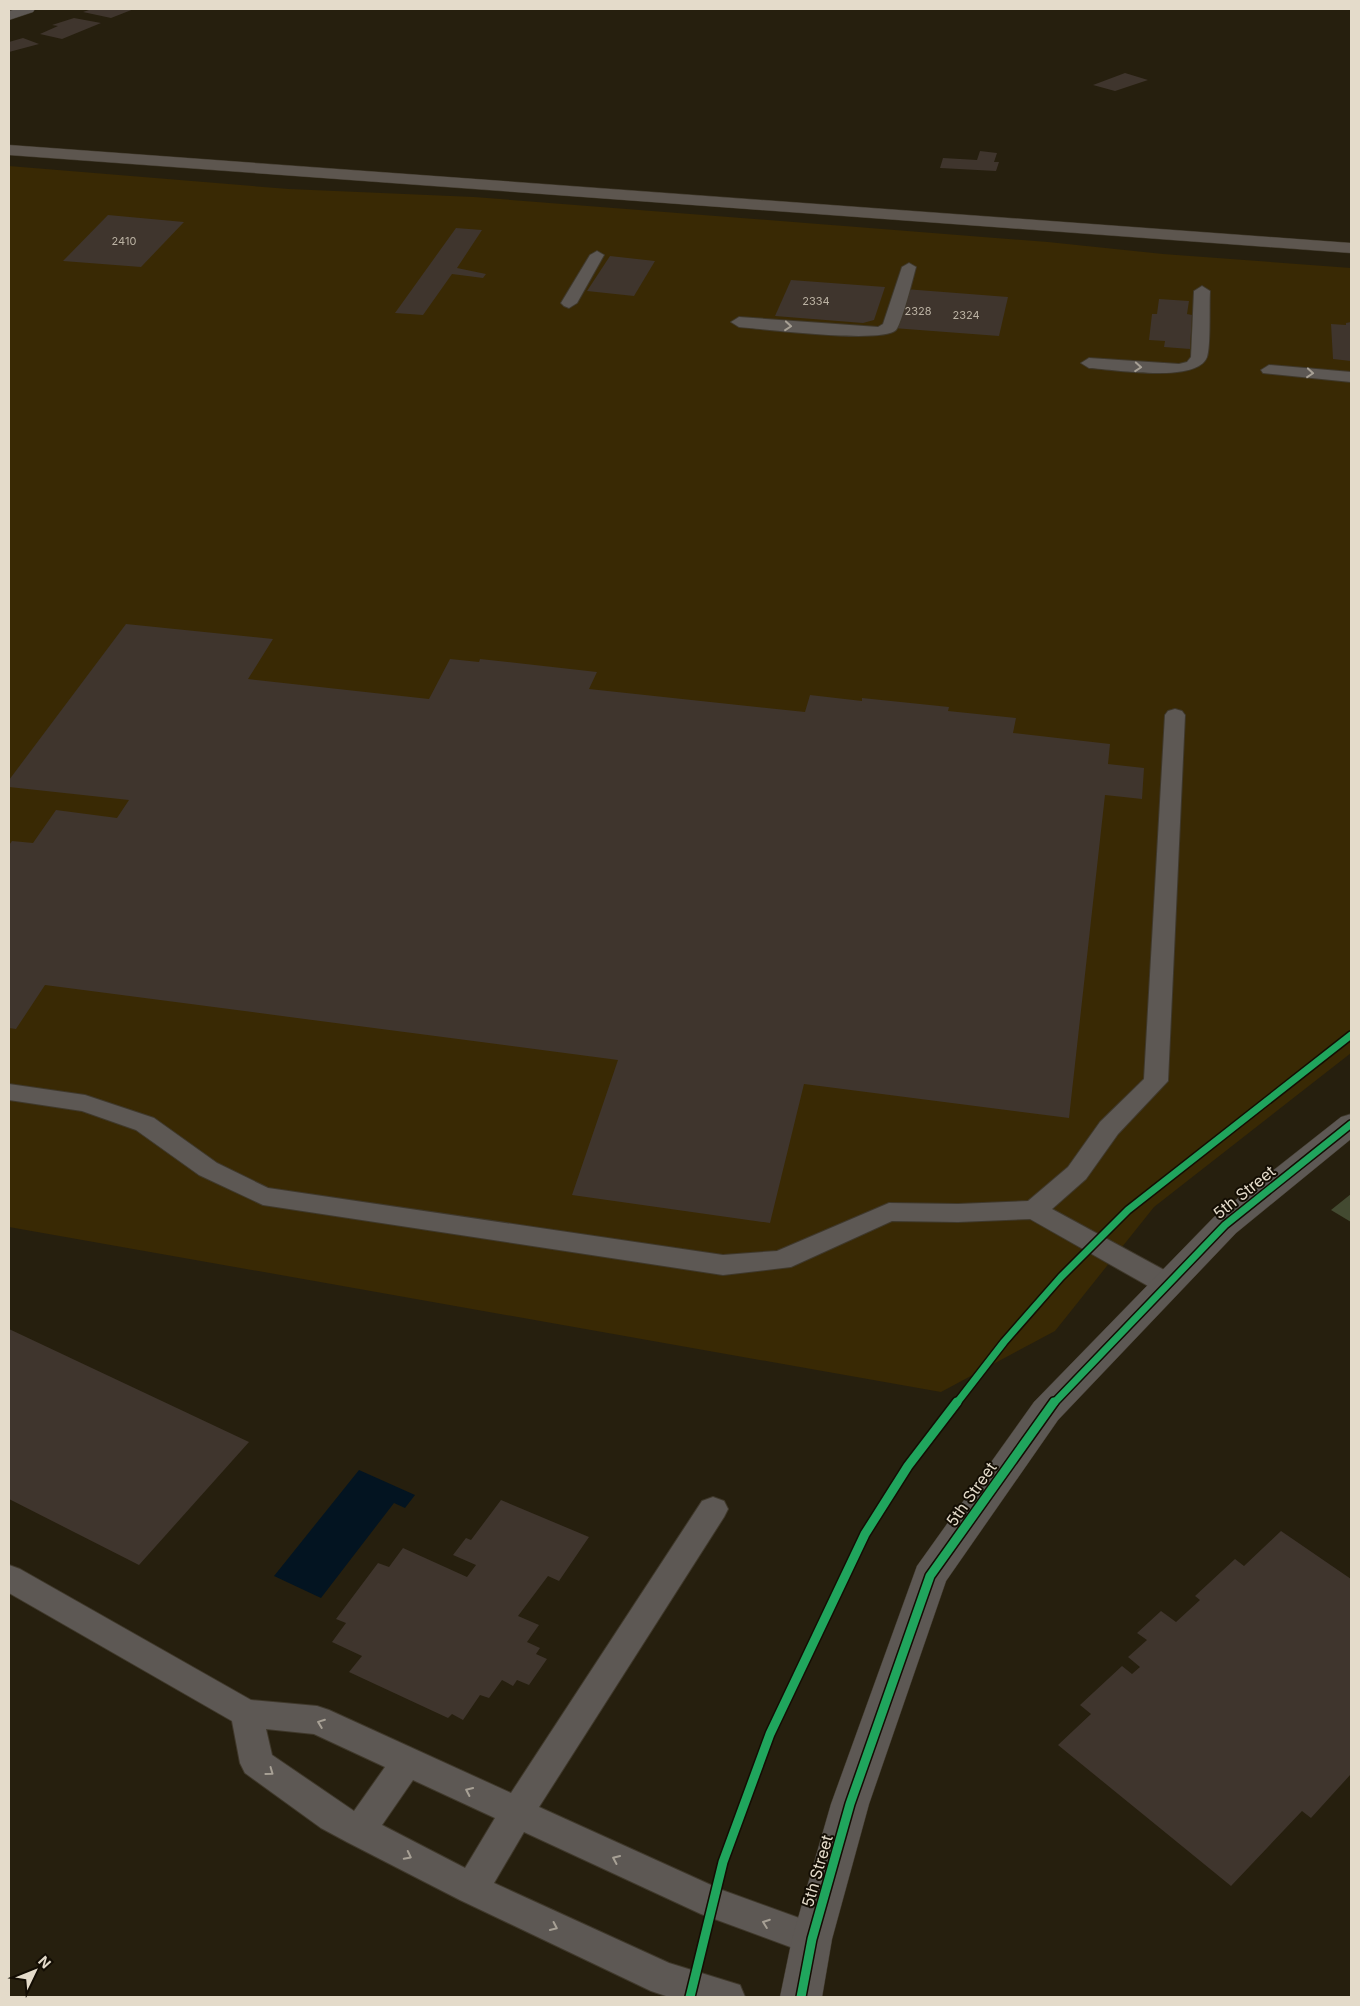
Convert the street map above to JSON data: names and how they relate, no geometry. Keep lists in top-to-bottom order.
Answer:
{
  "streets": {
    "street": ["5th Street"]
  },
  "house_numbers": [
    "2410",
    "2334",
    "2328",
    "2324"
  ],
  "north": "top right"
}
